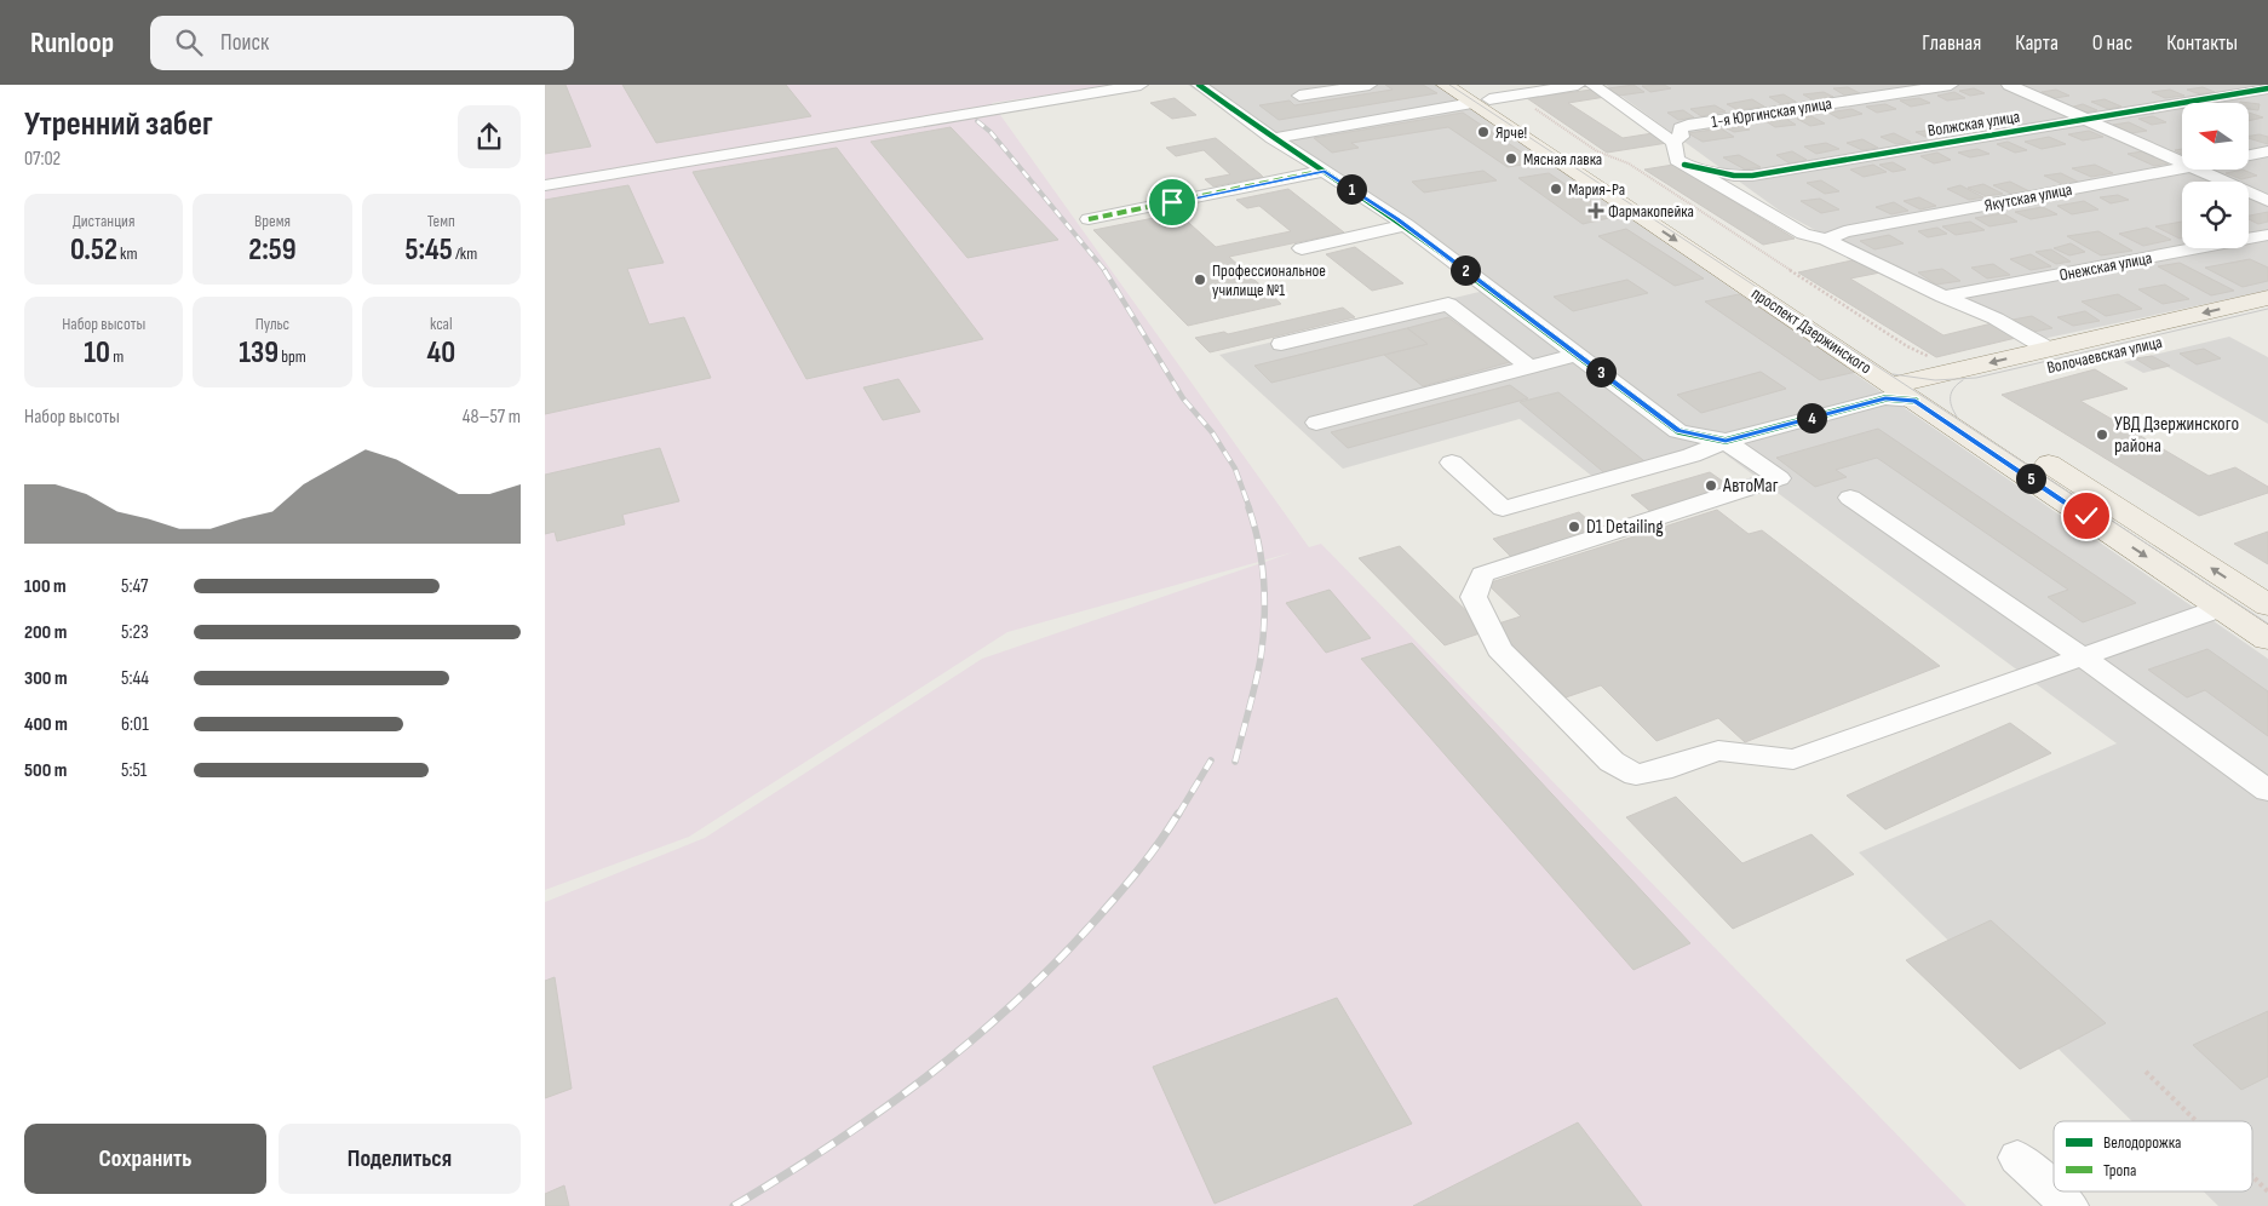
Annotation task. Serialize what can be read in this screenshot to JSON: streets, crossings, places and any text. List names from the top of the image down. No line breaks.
{"streets":{"main road":["проспект Дзержинского","Волочаевская улица"],"street":["1-я Юргинская улица","Волжская улица","Якутская улица","Онежская улица"]},"crossings":[["проспект Дзержинского","Волочаевская улица"]],"places":{"other":["Ярче!","Мясная лавка","Мария-Ра","Профессиональное училище №1","УВД Дзержинского района","АвтоМаг","D1 Detailing"],"health":["Фармакопейка"]},"legend":["Велодорожка","Тропа"],"north":"left","page":{"header":"Runloop","search":"Поиск","nav":["Главная","Карта","О нас","Контакты"],"heading":["Утренний забег","07:02"],"pins":["1","2","3","4","5"],"stats":[["Дистанция","0.52 km"],["Время","2:59"],["Темп","5:45 /km"],["Набор высоты","10 m"],["Пульс","139 bpm"],["kcal","40"]],"chart":["Набор высоты","48–57 m"],"list":[{"name":"100 m","note":"5:47"},{"name":"200 m","note":"5:23"},{"name":"300 m","note":"5:44"},{"name":"400 m","note":"6:01"},{"name":"500 m","note":"5:51"}],"buttons":["Сохранить","Поделиться"]}}
